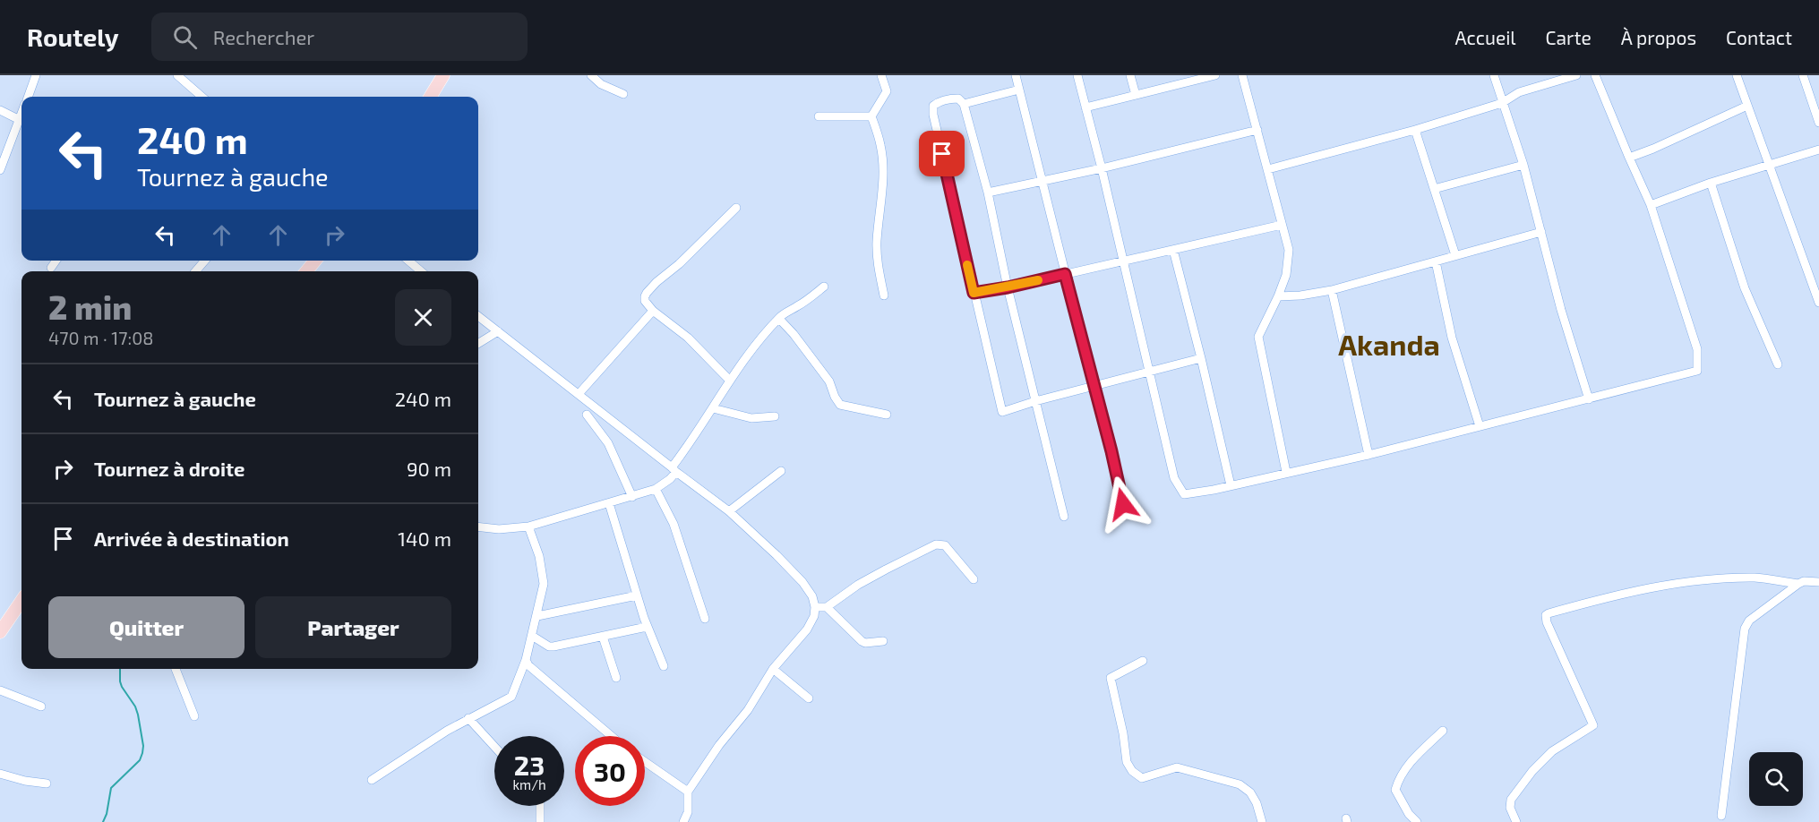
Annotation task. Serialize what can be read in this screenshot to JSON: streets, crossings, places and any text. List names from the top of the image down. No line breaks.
{"districts":["Akanda"],"page":{"header":"Routely","search":"Rechercher","nav":["Accueil","Carte","À propos","Contact"],"turn":["240 m","Tournez à gauche"],"heading":["2 min","470 m · 17:08"],"list":[{"name":"Tournez à gauche","value":"240 m"},{"name":"Tournez à droite","value":"90 m"},{"name":"Arrivée à destination","value":"140 m"}],"buttons":["Quitter","Partager"],"speed":"23 km/h","limit":"30"}}
